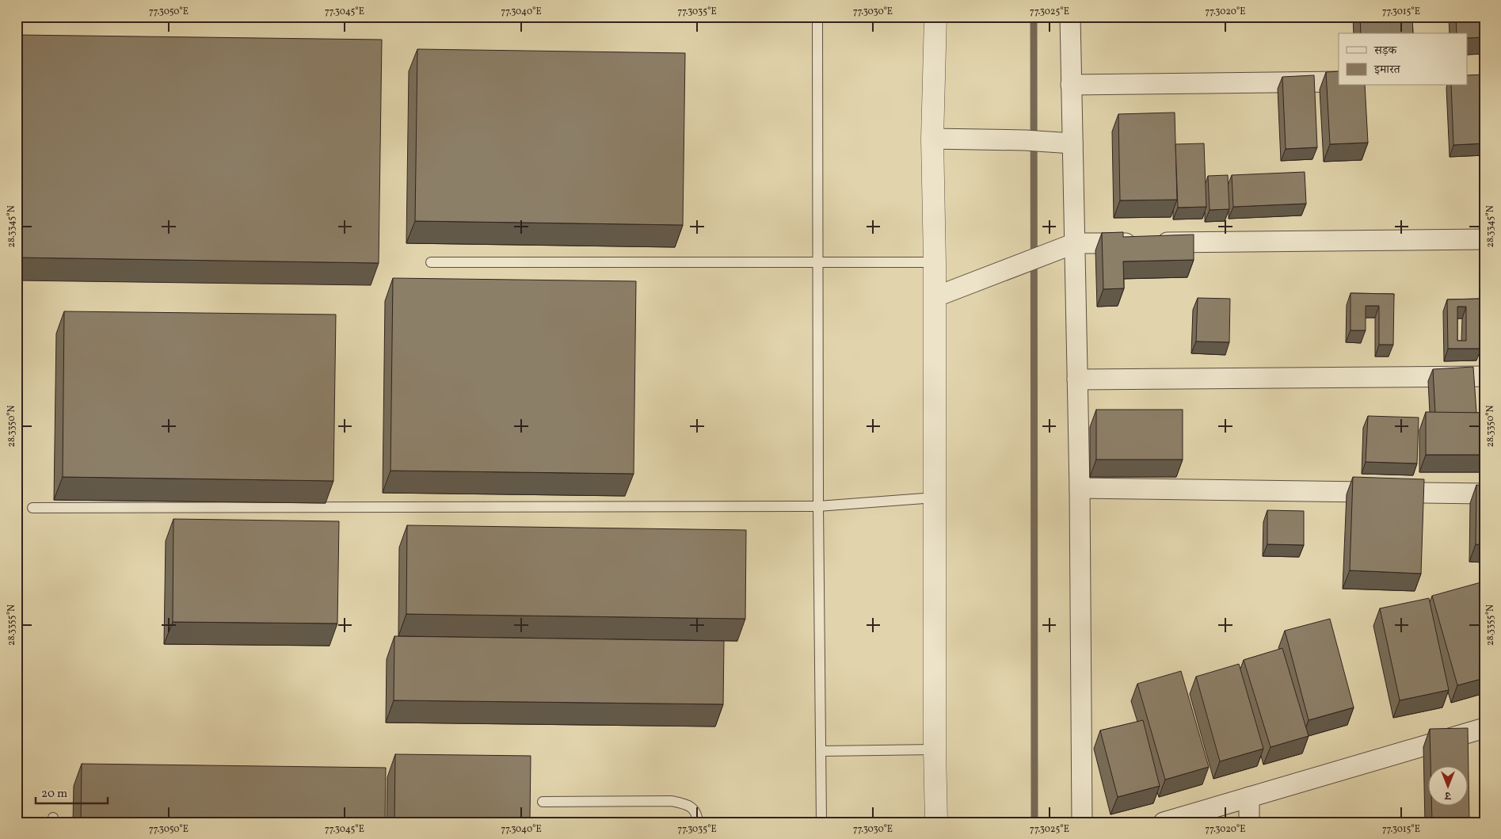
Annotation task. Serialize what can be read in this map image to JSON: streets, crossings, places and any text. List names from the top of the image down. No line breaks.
{"legend":["सड़क","इमारत"],"scale_bar":"20 m","north":"bottom","coordinates":["77.3050°E","77.3045°E","77.3040°E","77.3035°E","77.3030°E","77.3025°E","77.3020°E","77.3015°E","28.3345°N","28.3350°N","28.3355°N"]}
